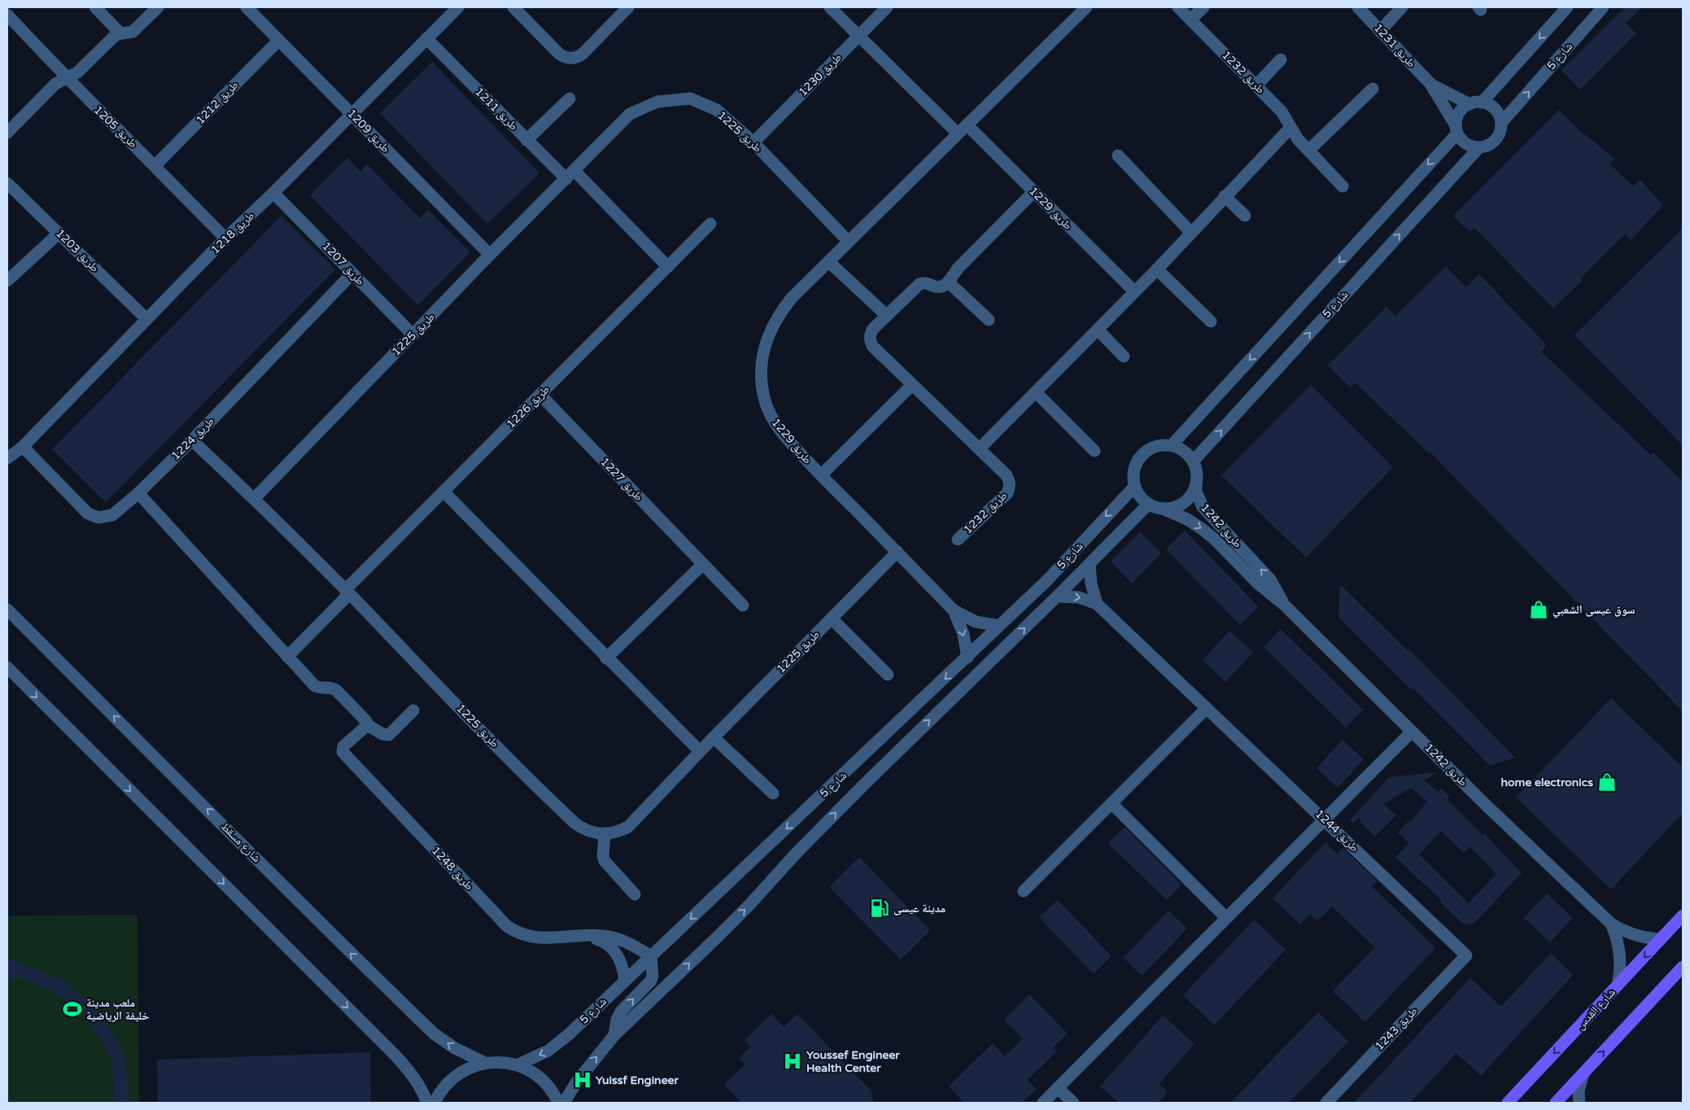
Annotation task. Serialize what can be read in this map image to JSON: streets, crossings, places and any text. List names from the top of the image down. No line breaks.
{"streets":{"main road":["شارع القدس"],"street":["طريق 1231","شارع 5","طريق 1232","طريق 1230","طريق 1212","طريق 1211","طريق 1205","طريق 1209","طريق 1225","طريق 1229","طريق 1218","طريق 1203","طريق 1207","طريق 1226","طريق 1224","طريق 1227","طريق 1242","طريق 1244","شارع مسقط","طريق 1248","طريق 1243"]},"crossings":[["طريق 1231","شارع 5"],["شارع 5","طريق 1229"],["شارع 5","طريق 1242"],["شارع 5","طريق 1244"],["شارع 5","طريق 1248"],["طريق 1230","طريق 1225"],["طريق 1212","طريق 1205"],["طريق 1212","طريق 1209"],["طريق 1211","طريق 1225"],["طريق 1211","طريق 1218"],["طريق 1205","طريق 1218"],["طريق 1209","طريق 1225"],["طريق 1209","طريق 1218"],["طريق 1225","طريق 1229"],["طريق 1225","طريق 1207"],["طريق 1225","طريق 1226"],["طريق 1225","طريق 1224"],["طريق 1218","طريق 1203"],["طريق 1218","طريق 1207"],["طريق 1218","طريق 1224"],["طريق 1207","طريق 1224"],["طريق 1226","طريق 1227"],["طريق 1242","شارع القدس"],["طريق 1244","طريق 1243"]],"places":{"shop":["سوق عيسى الشعبي","home electronics"],"fuel station":["مدينة عيسى"],"sports":["ملعب مدينة خليفة الرياضية"],"hospital":["Youssef Engineer Health Center","Yuissf Engineer"]}}
